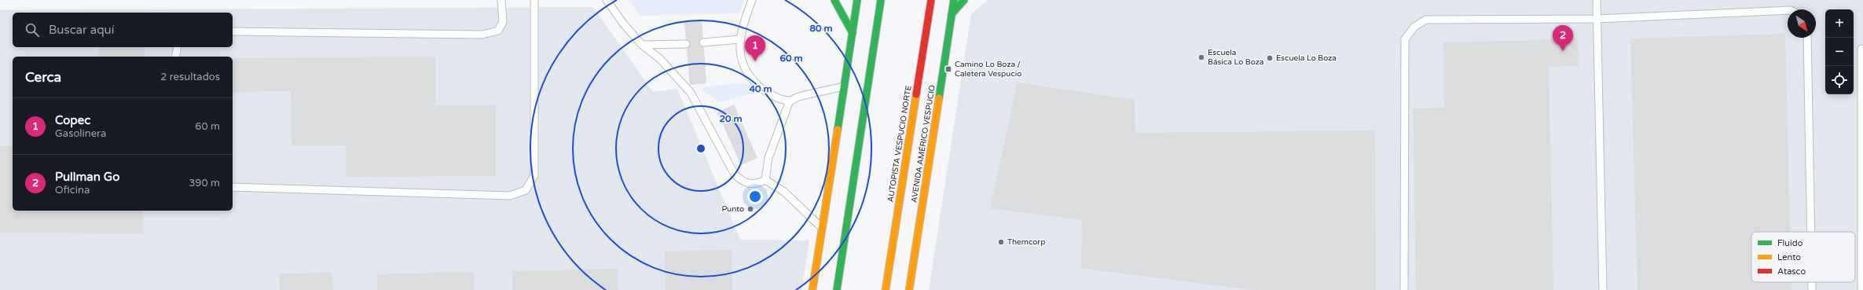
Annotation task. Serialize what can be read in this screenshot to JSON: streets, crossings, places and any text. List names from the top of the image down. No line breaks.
{"streets":{"main road":["AUTOPISTA VESPUCIO NORTE","AVENIDA AMÉRICO VESPUCIO"]},"places":{"other":["Escuela Básica Lo Boza","Escuela Lo Boza","Punto","Themcorp"],"transit":["Camino Lo Boza / Caletera Vespucio"]},"legend":["Fluido","Lento","Atasco"],"north":"bottom right","page":{"map_buttons":["+","−"],"search":"Buscar aquí","pins":["2","1"],"heading":["Cerca","2 resultados"],"list":[{"mark":"1","name":"Copec","note":"Gasolinera","value":"60 m"},{"mark":"2","name":"Pullman Go","note":"Oficina","value":"390 m"}]},"rings":["80 m","60 m","40 m","20 m"]}
